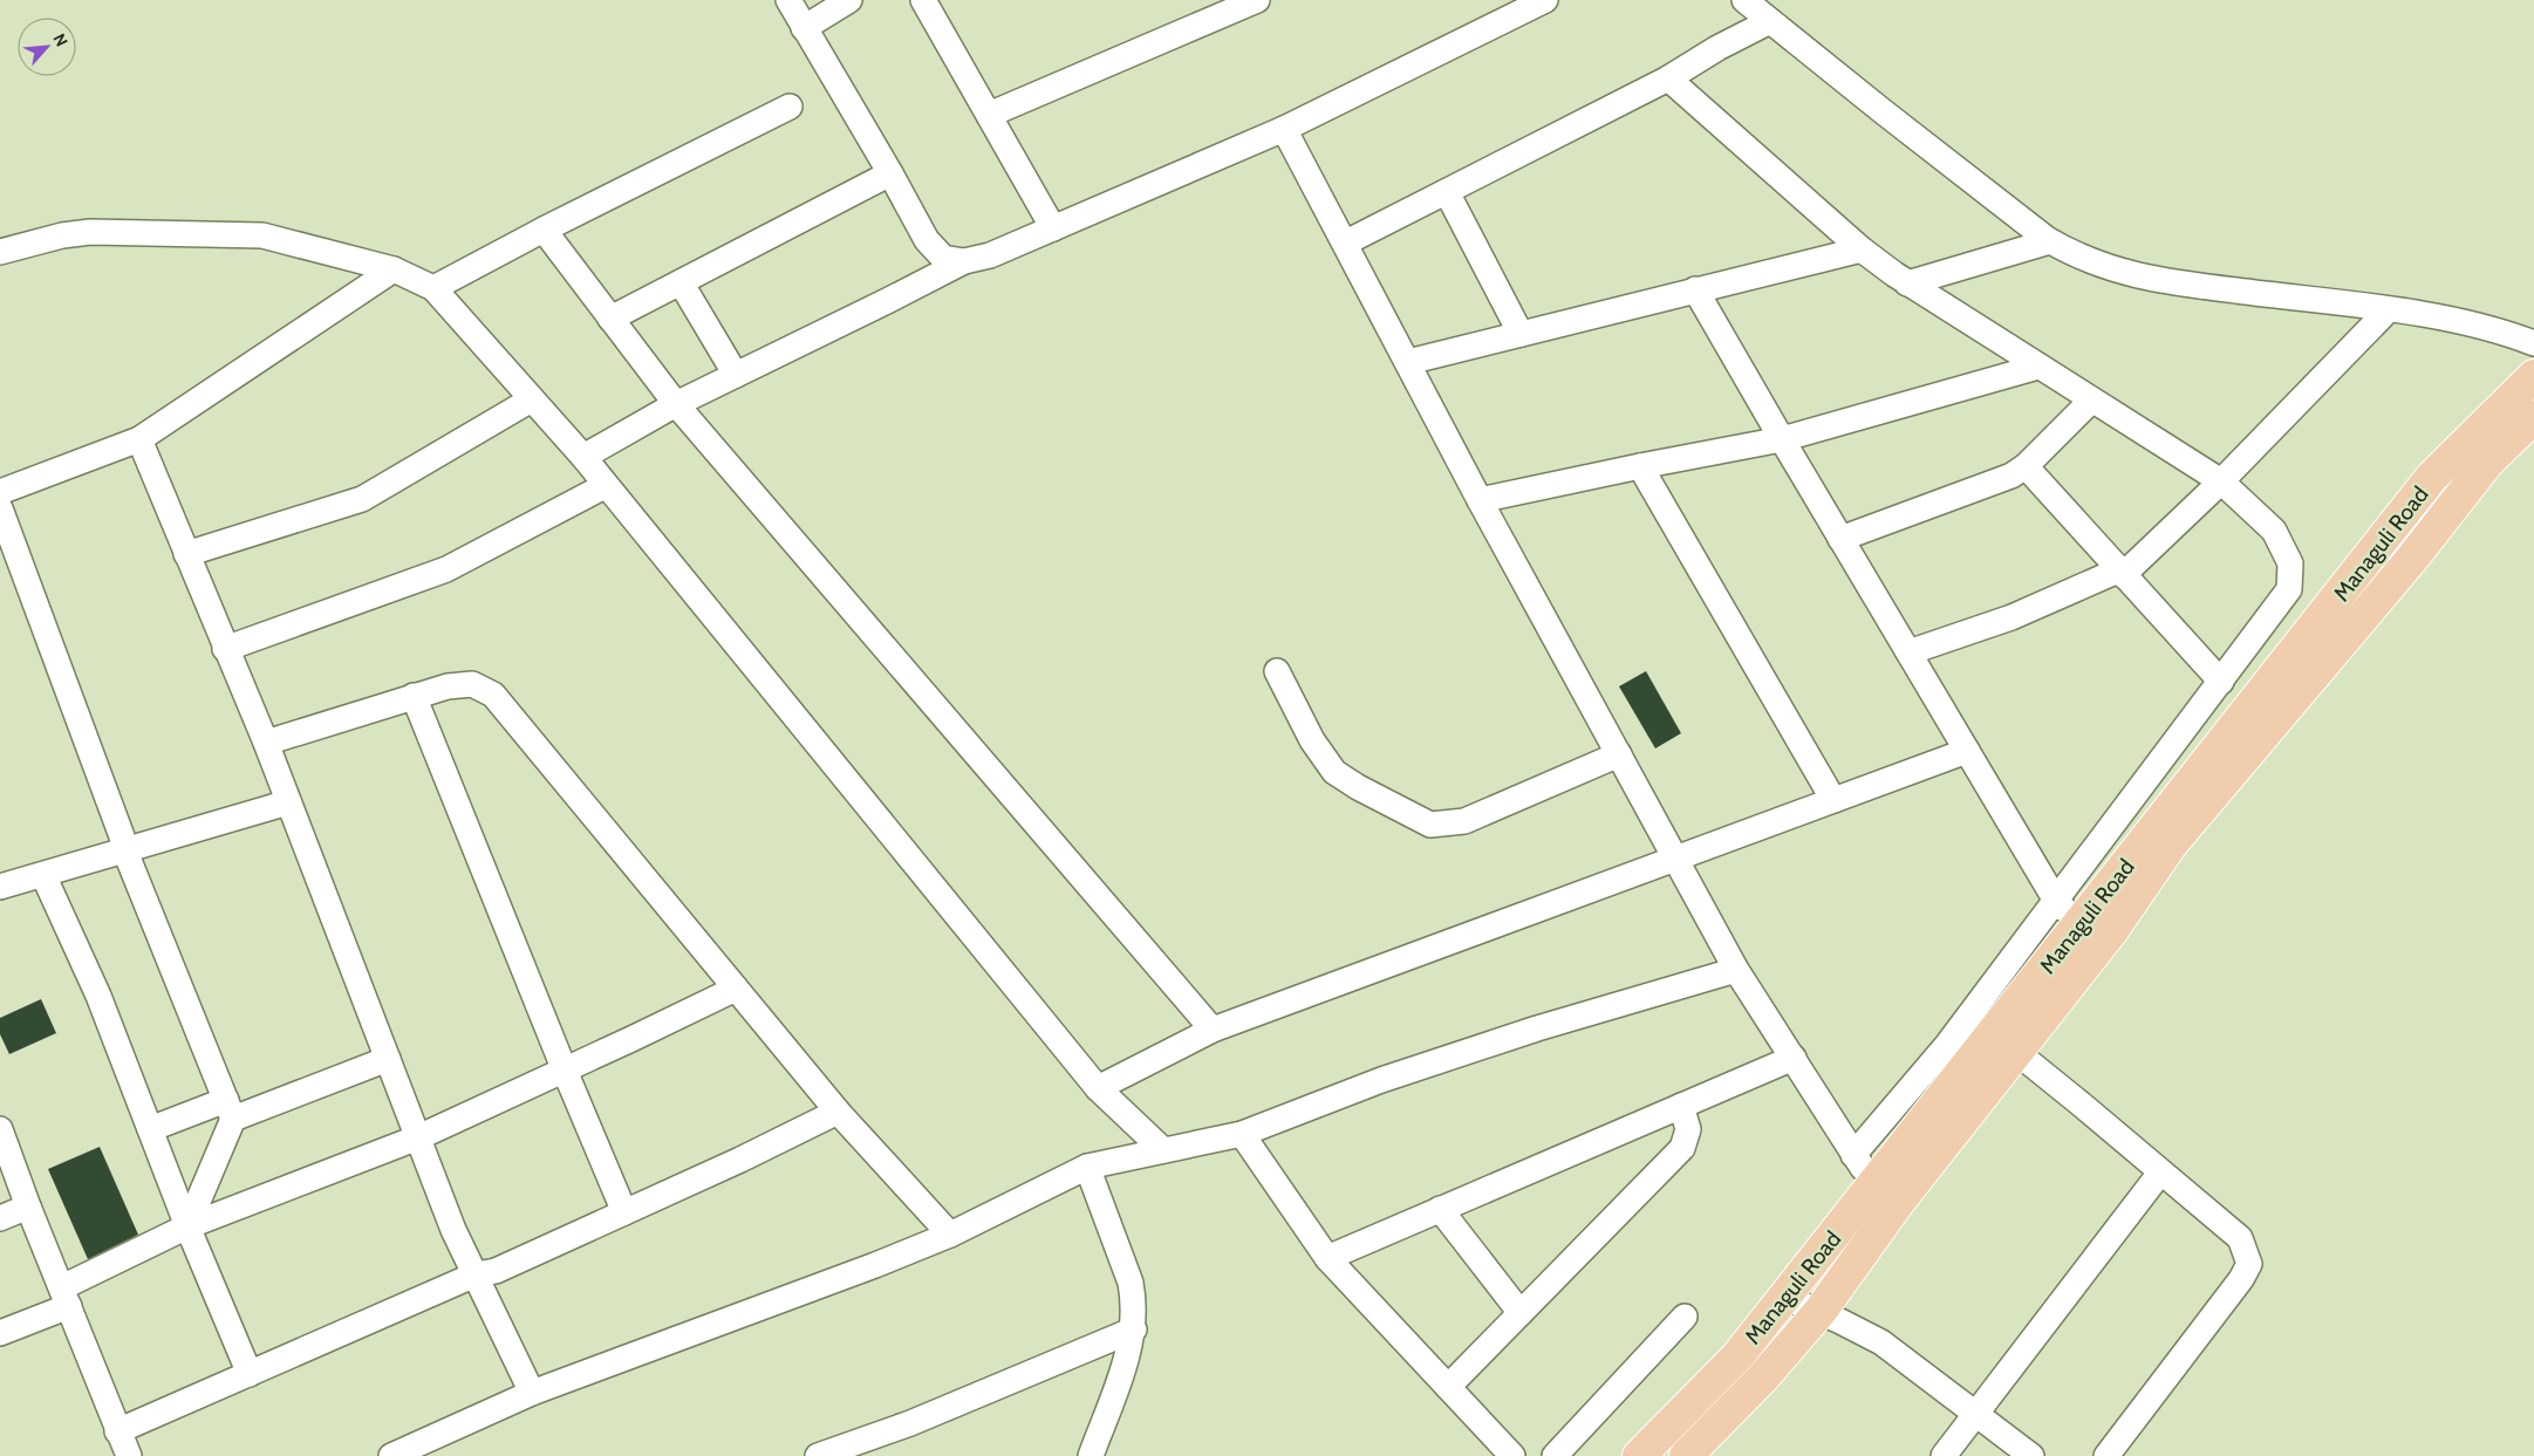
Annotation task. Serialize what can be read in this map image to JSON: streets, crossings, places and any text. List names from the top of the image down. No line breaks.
{"streets":{"main road":["Managuli Road"]},"north":"top right"}
